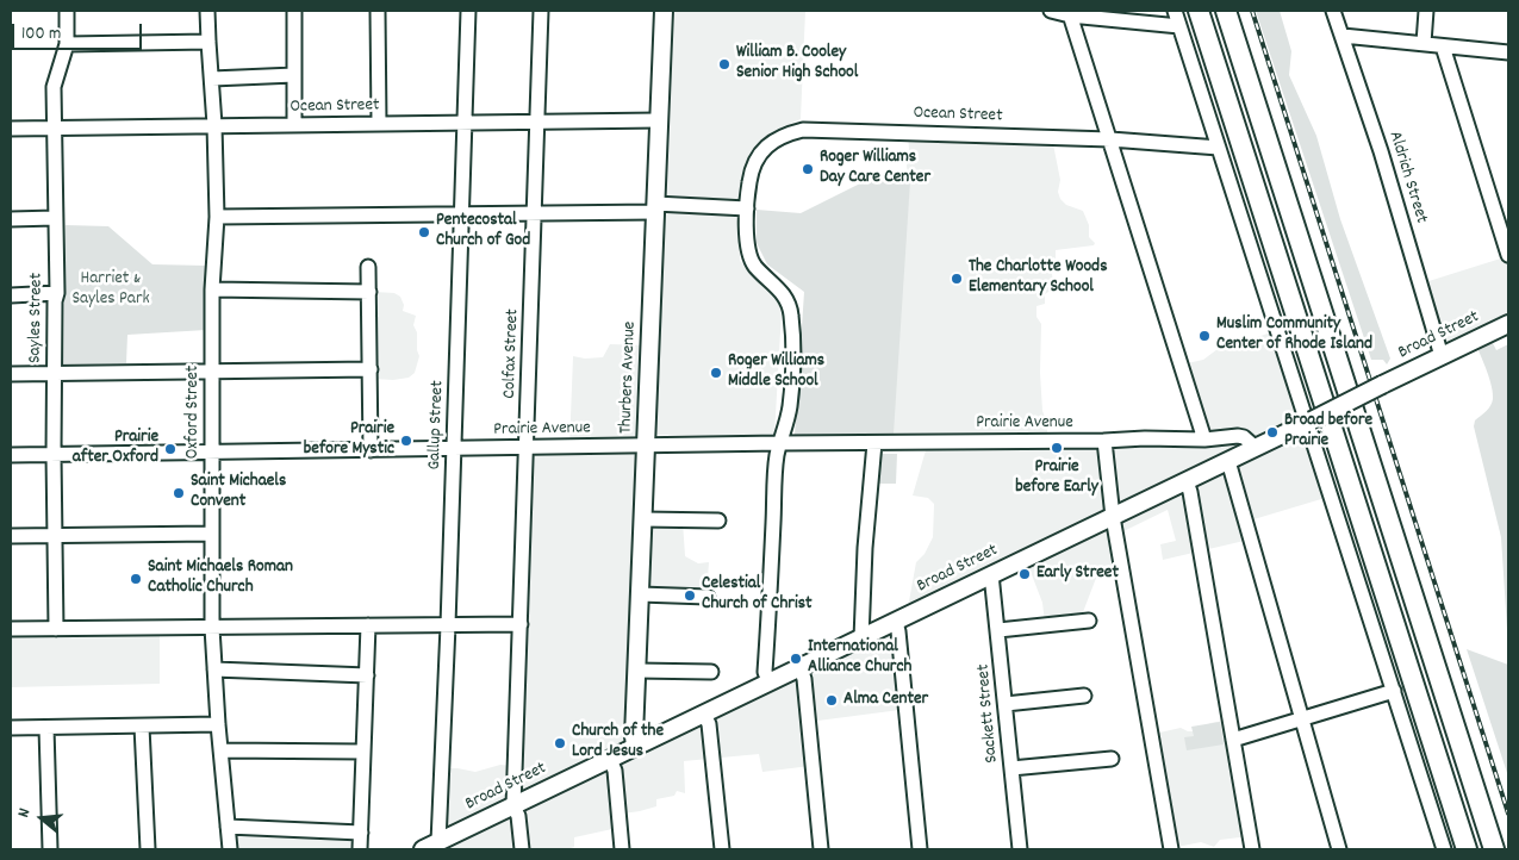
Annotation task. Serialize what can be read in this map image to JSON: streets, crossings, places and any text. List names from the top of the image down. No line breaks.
{"streets":{"main road":["Broad Street","Thurbers Avenue"],"street":["Ocean Street","Aldrich Street","Sayles Street","Colfax Street","Oxford Street","Prairie Avenue","Gallup Street","Sackett Street"]},"crossings":[["Ocean Street","Sayles Street"],["Ocean Street","Broad Street"],["Ocean Street","Colfax Street"],["Ocean Street","Thurbers Avenue"],["Ocean Street","Oxford Street"],["Ocean Street","Prairie Avenue"],["Ocean Street","Gallup Street"],["Aldrich Street","Broad Street"],["Sayles Street","Prairie Avenue"],["Broad Street","Colfax Street"],["Broad Street","Thurbers Avenue"],["Broad Street","Prairie Avenue"],["Broad Street","Gallup Street"],["Broad Street","Sackett Street"],["Colfax Street","Prairie Avenue"],["Thurbers Avenue","Prairie Avenue"],["Oxford Street","Prairie Avenue"],["Prairie Avenue","Gallup Street"]],"parks":["Harriet & Sayles Park"],"places":["William B. Cooley Senior High School","Roger Williams Day Care Center","Pentecostal Church of God","The Charlotte Woods Elementary School","Muslim Community Center of Rhode Island","Roger Williams Middle School","Broad before Prairie","Prairie before Mystic","Prairie before Early","Prairie after Oxford","Saint Michaels Convent","Early Street","Saint Michaels Roman Catholic Church","Celestial Church of Christ","International Alliance Church","Alma Center","Church of the Lord Jesus"],"scale_bar":"100 m","north":"left"}
